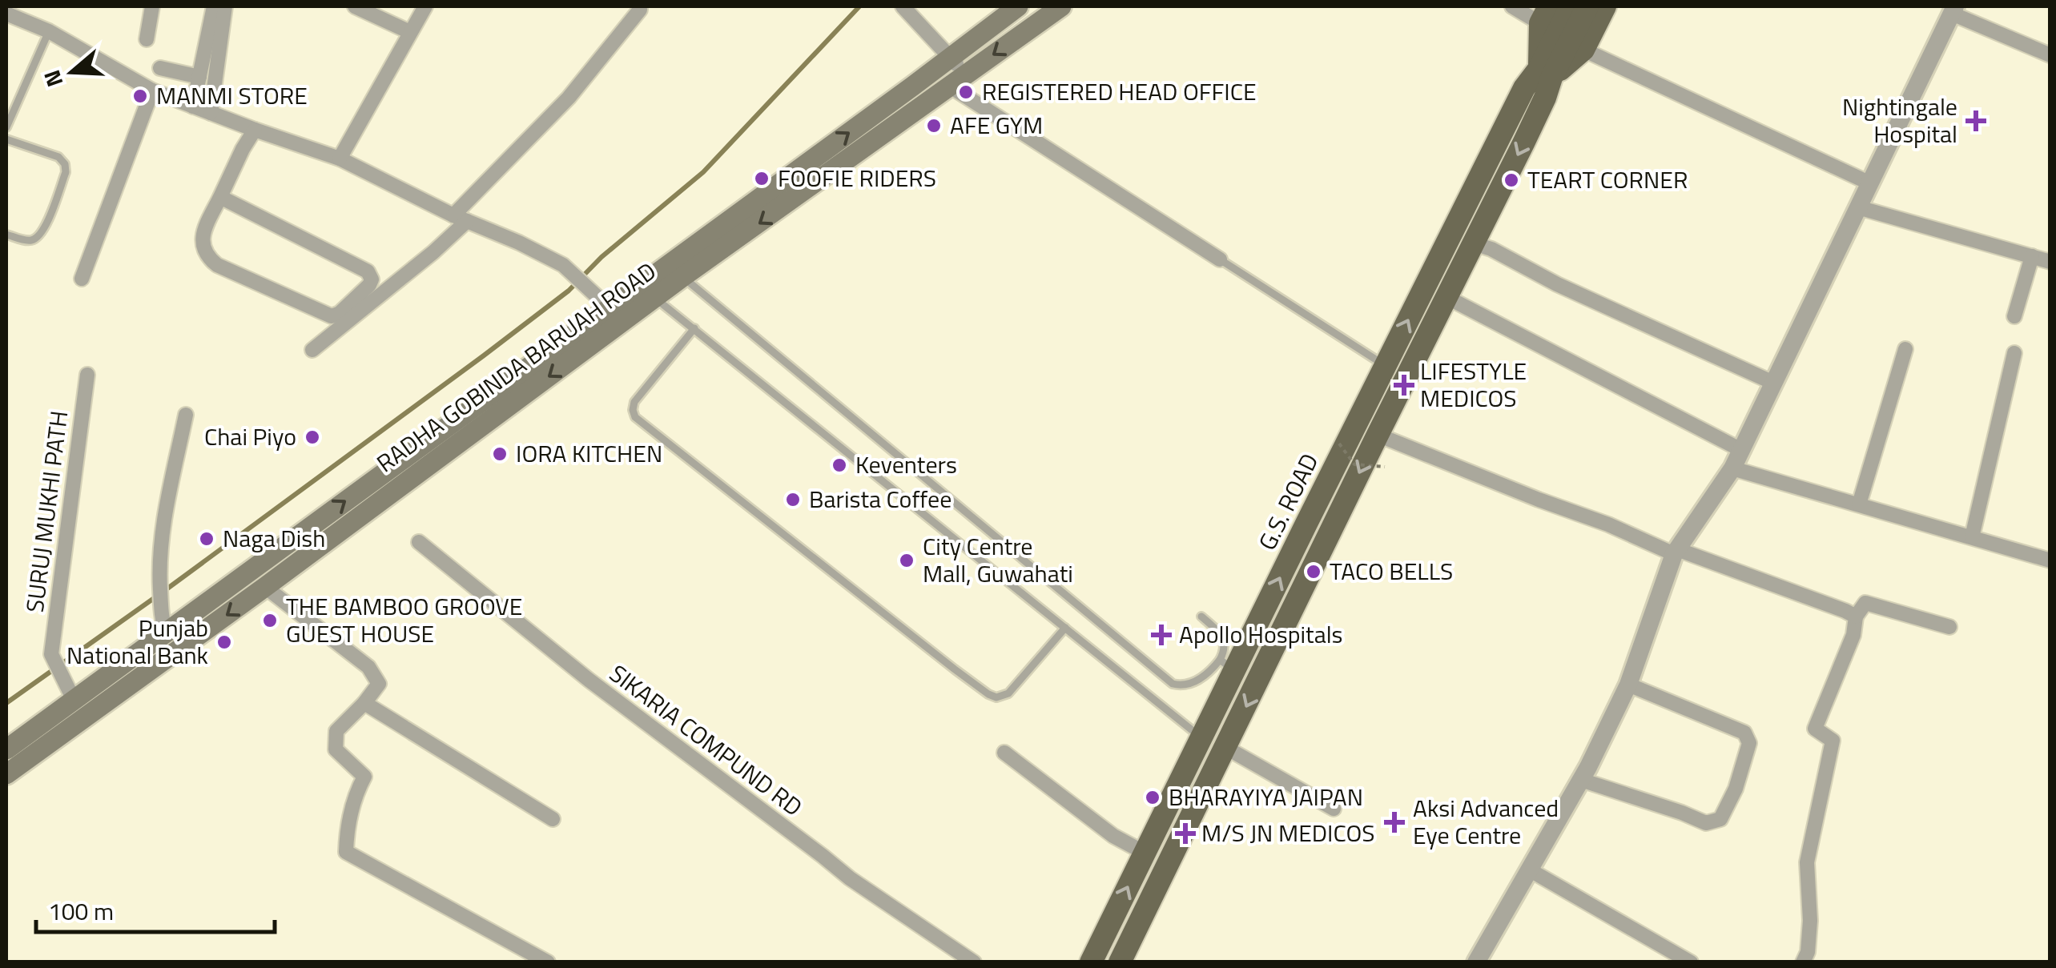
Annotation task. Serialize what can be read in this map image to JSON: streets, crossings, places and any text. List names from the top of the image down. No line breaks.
{"streets":{"main road":["RADHA GOBINDA BARUAH ROAD","G.S. ROAD"],"street":["SURUJ MUKHI PATH","SIKARIA COMPUND RD"]},"crossings":[["RADHA GOBINDA BARUAH ROAD","SURUJ MUKHI PATH"]],"places":{"other":["REGISTERED HEAD OFFICE","MANMI STORE","AFE GYM","FOOFIE RIDERS","TEART CORNER","Chai Piyo","IORA KITCHEN","Keventers","Barista Coffee","Naga Dish","City Centre Mall, Guwahati","TACO BELLS","THE BAMBOO GROOVE GUEST HOUSE","Punjab National Bank","BHARAYIYA JAIPAN"],"health":["Nightingale Hospital","LIFESTYLE MEDICOS","Apollo Hospitals","Aksi Advanced Eye Centre","M/S JN MEDICOS"]},"scale_bar":"100 m","north":"left"}
